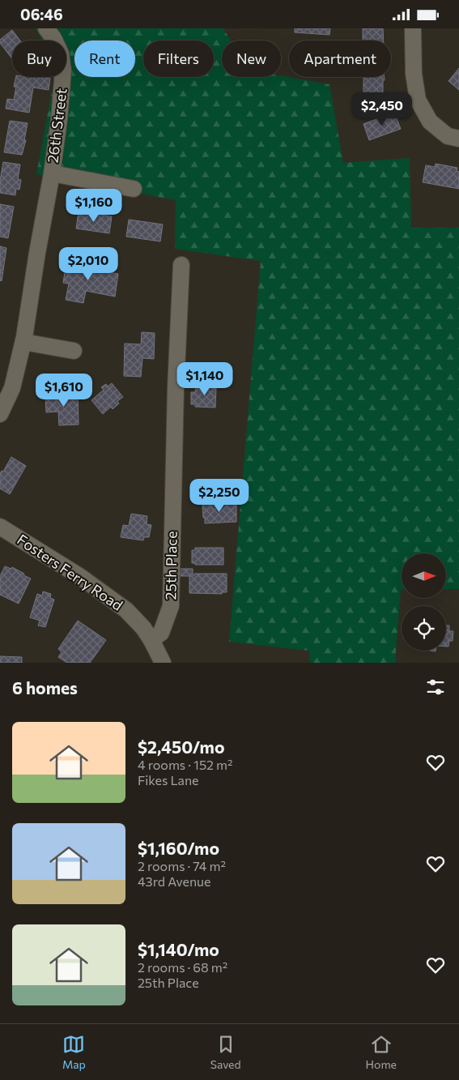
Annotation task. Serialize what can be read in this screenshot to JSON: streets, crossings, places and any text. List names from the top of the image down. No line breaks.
{"streets":{"street":["26th Street","25th Place","Fosters Ferry Road"]},"crossings":[["25th Place","Fosters Ferry Road"]],"north":"right","page":{"status":"06:46","chip":["Buy","Rent","Filters","New","Apartment"],"price":["$2,450","$1,160","$2,010","$1,140","$1,610","$2,250"],"heading":"6 homes","list":[{"name":"$2,450/mo","note":"4 rooms · 152 m² · Fikes Lane"},{"name":"$1,160/mo","note":"2 rooms · 74 m² · 43rd Avenue"},{"name":"$1,140/mo","note":"2 rooms · 68 m² · 25th Place"}],"tabs":["Map","Saved","Home"]}}
